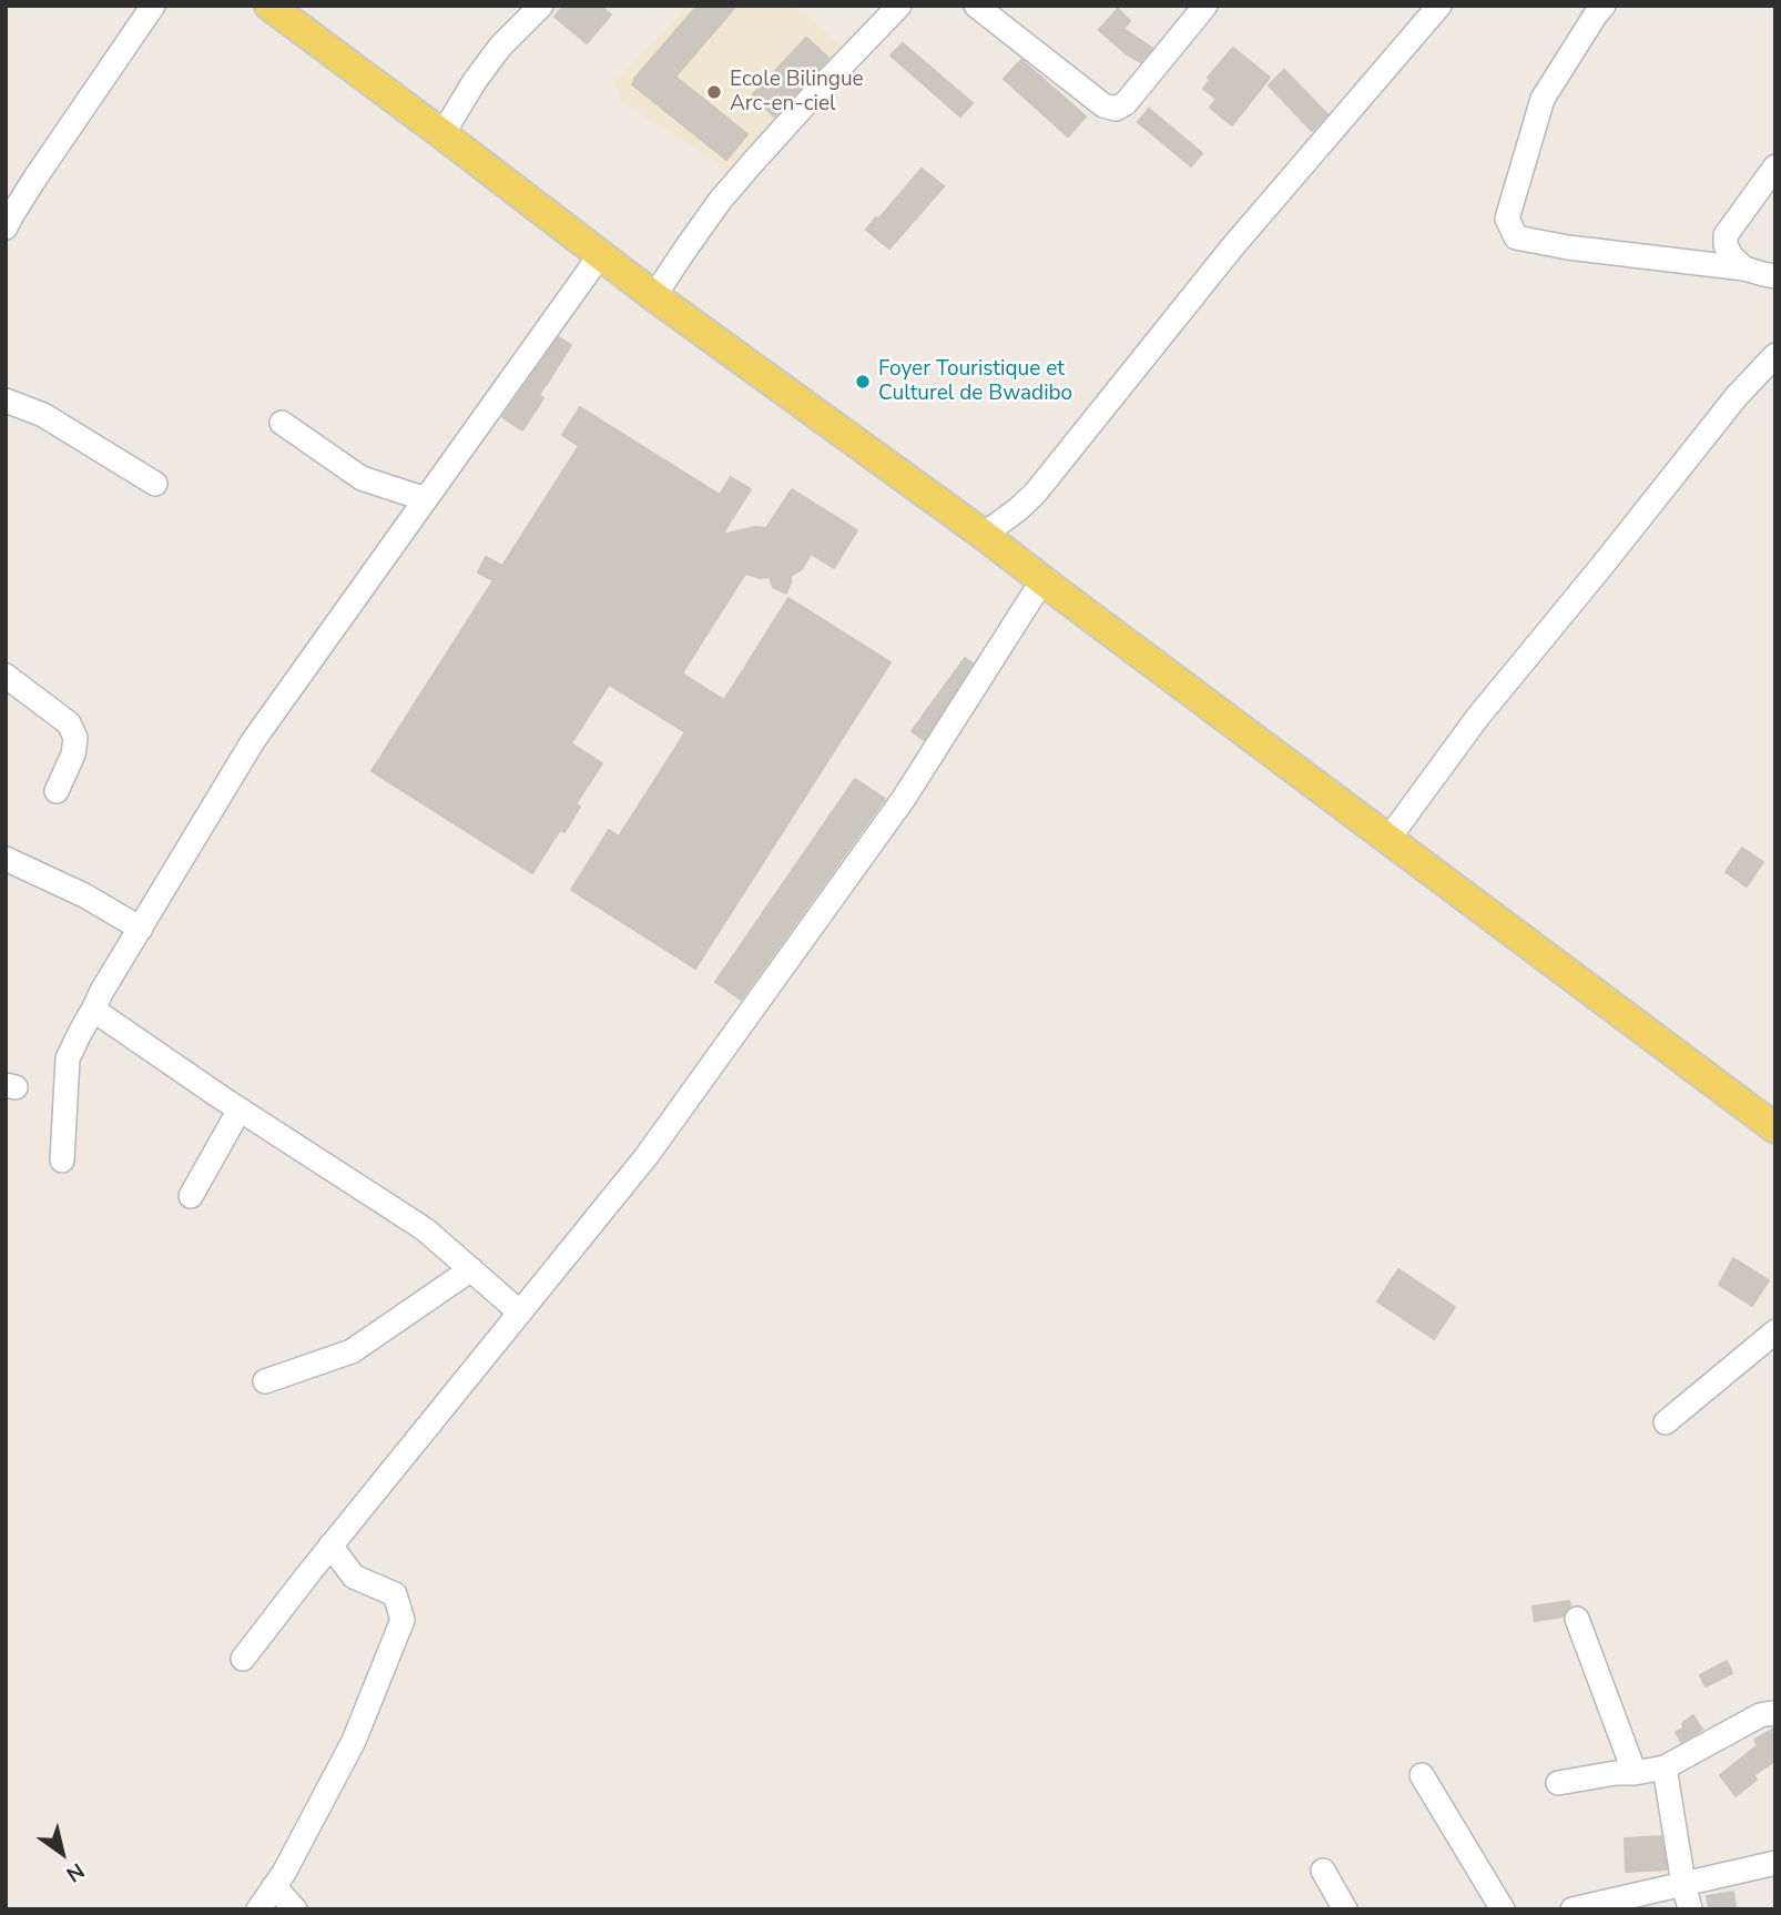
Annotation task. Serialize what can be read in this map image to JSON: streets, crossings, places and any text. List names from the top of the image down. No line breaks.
{"places":["Ecole Bilingue Arc-en-ciel","Foyer Touristique et Culturel de Bwadibo"],"north":"bottom right"}
